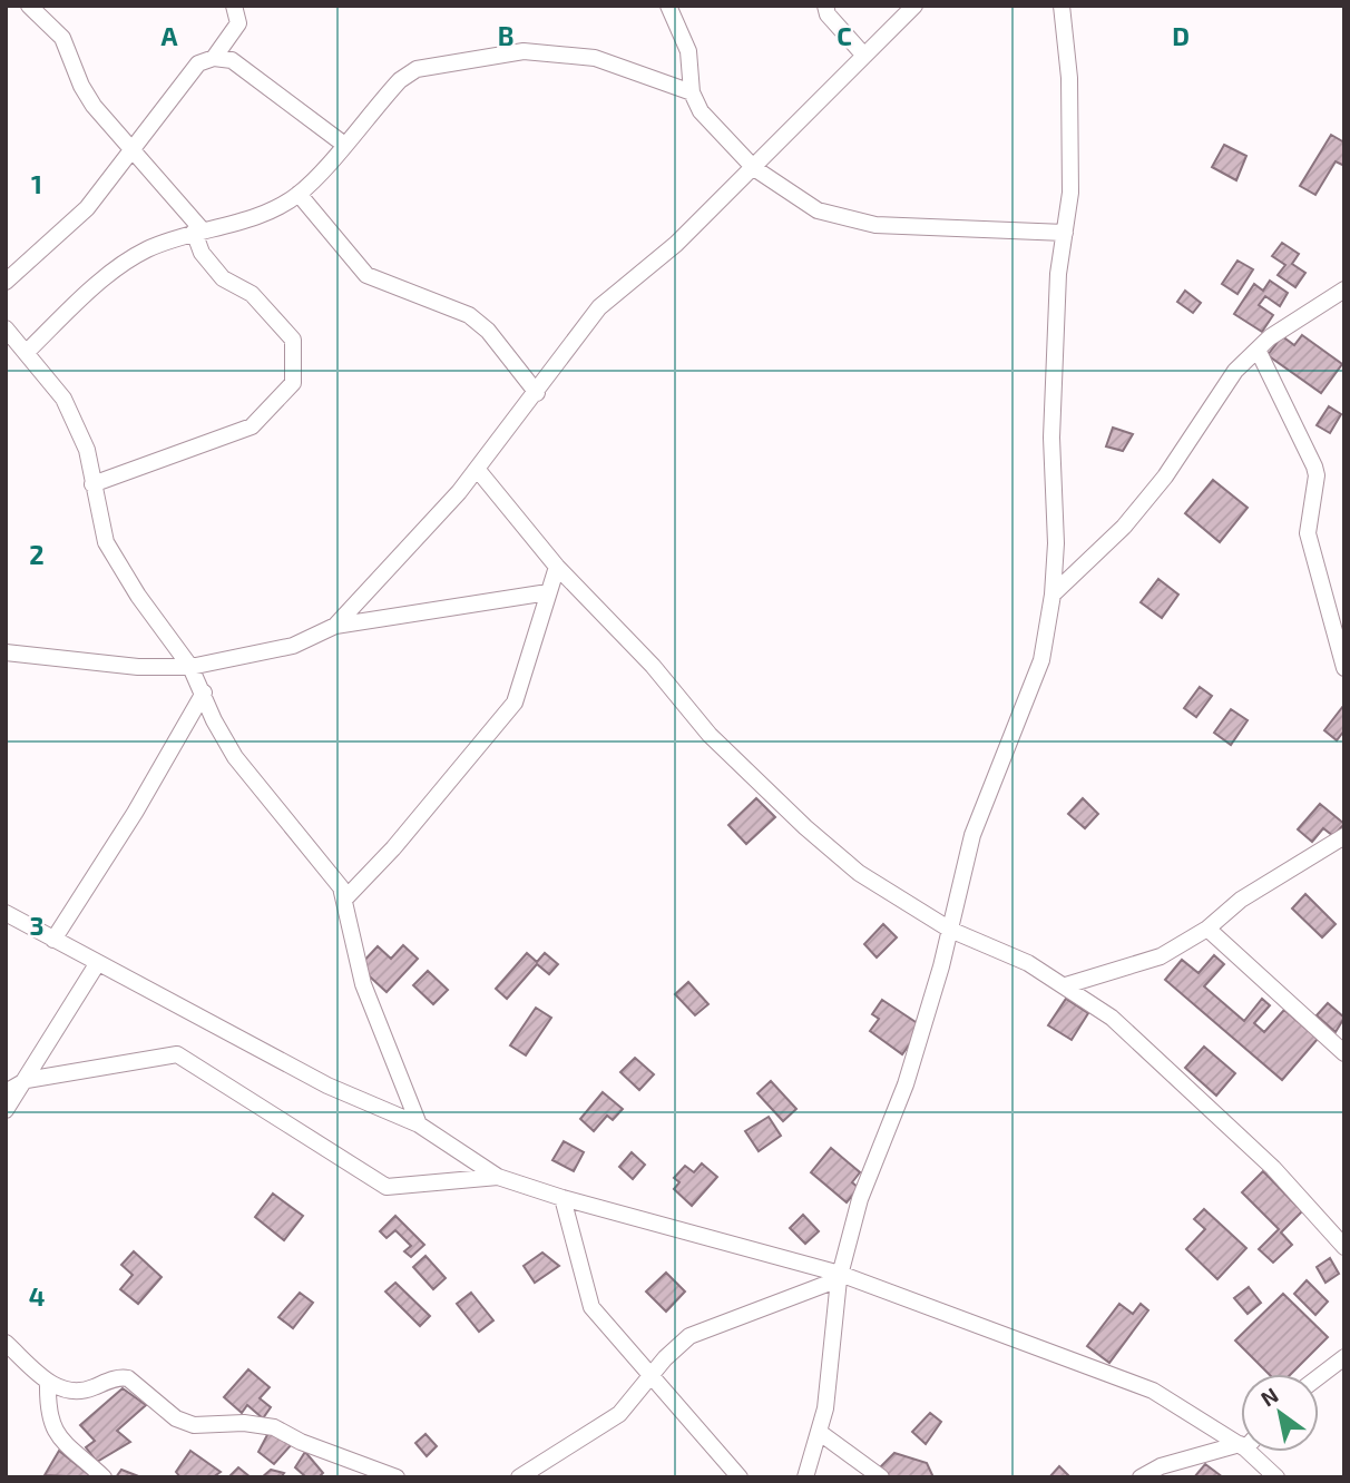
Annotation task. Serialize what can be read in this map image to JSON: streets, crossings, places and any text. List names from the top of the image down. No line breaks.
{"north":"top left","grid":{"columns":["A","B","C","D"],"rows":["1","2","3","4"]}}
